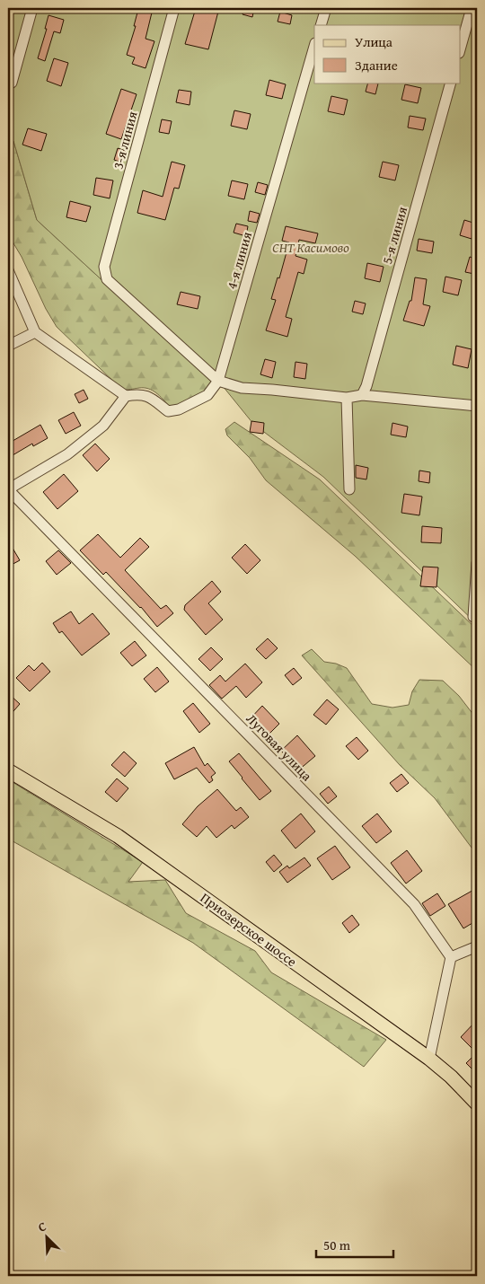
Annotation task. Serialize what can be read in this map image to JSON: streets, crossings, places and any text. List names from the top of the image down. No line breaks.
{"streets":{"main road":["Приозерское шоссе"],"street":["3-я линия","5-я линия","4-я линия","Луговая улица"]},"crossings":[["3-я линия","4-я линия"],["4-я линия","Луговая улица"]],"parks":["СНТ Касимово"],"legend":["Улица","Здание"],"scale_bar":"50 m","north":"top left"}
